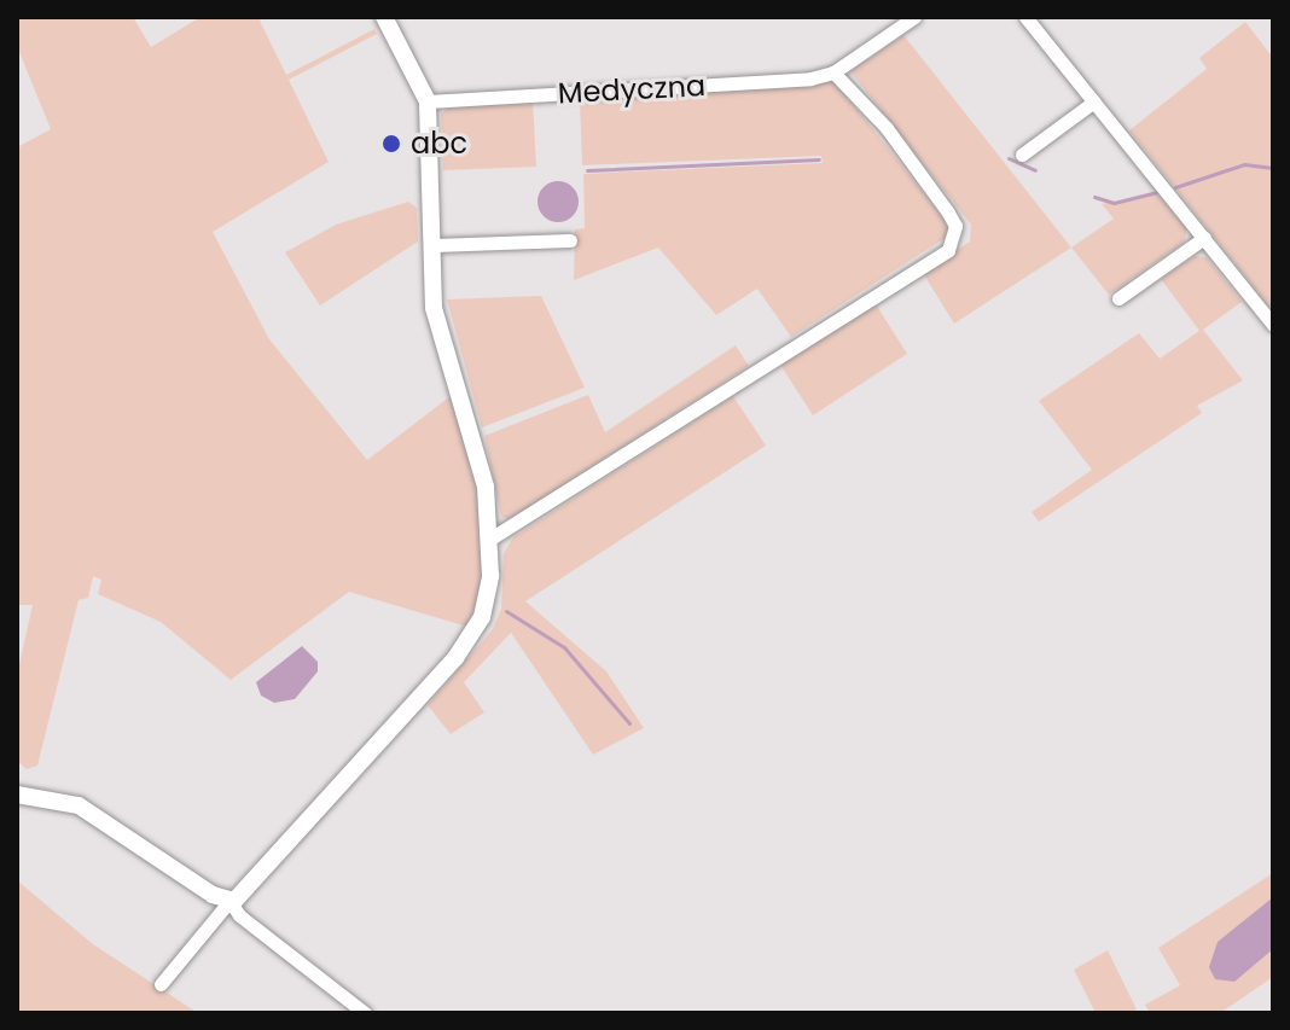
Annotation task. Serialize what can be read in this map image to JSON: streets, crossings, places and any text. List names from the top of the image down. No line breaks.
{"streets":{"street":["Medyczna"]},"places":["abc"]}
